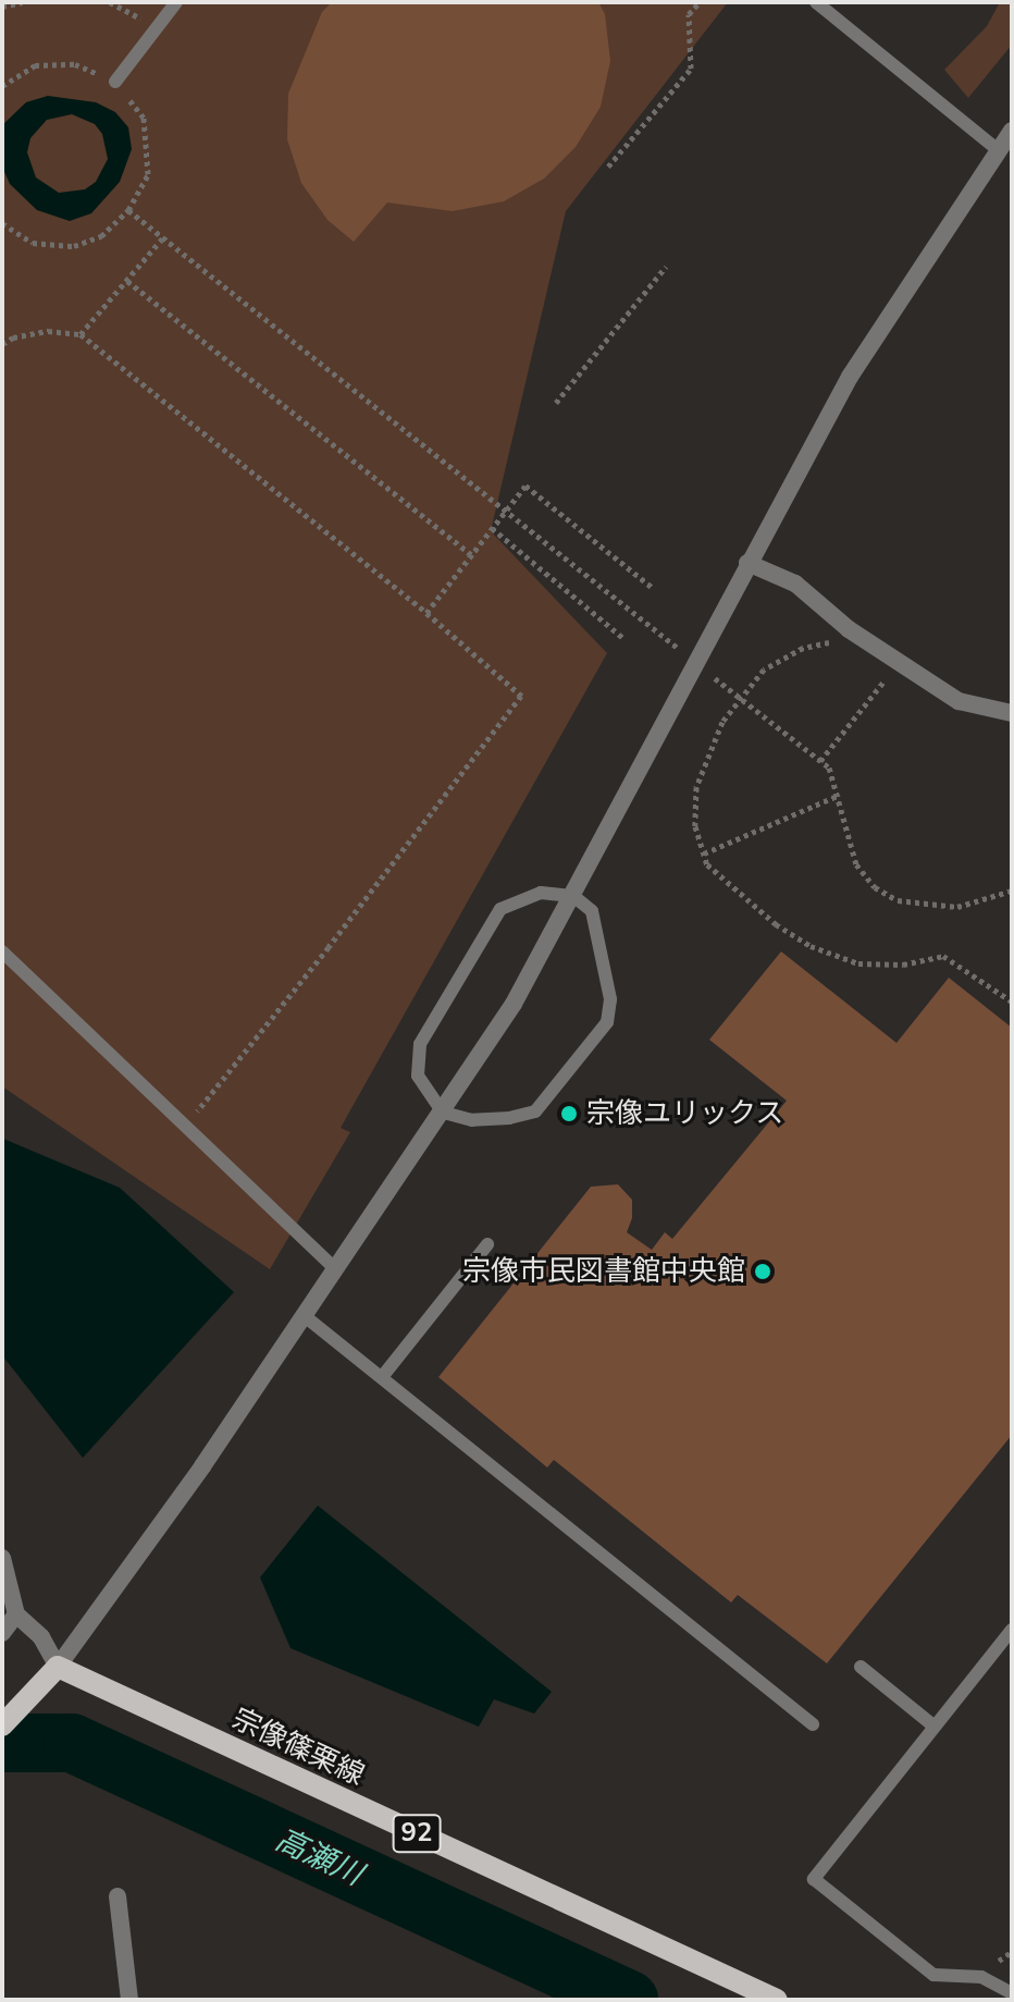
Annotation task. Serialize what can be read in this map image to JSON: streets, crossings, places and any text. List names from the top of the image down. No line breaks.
{"streets":{"main road":["宗像篠栗線","92"]},"water":["高瀬川"],"places":["宗像ユリックス","宗像市民図書館中央館"]}
